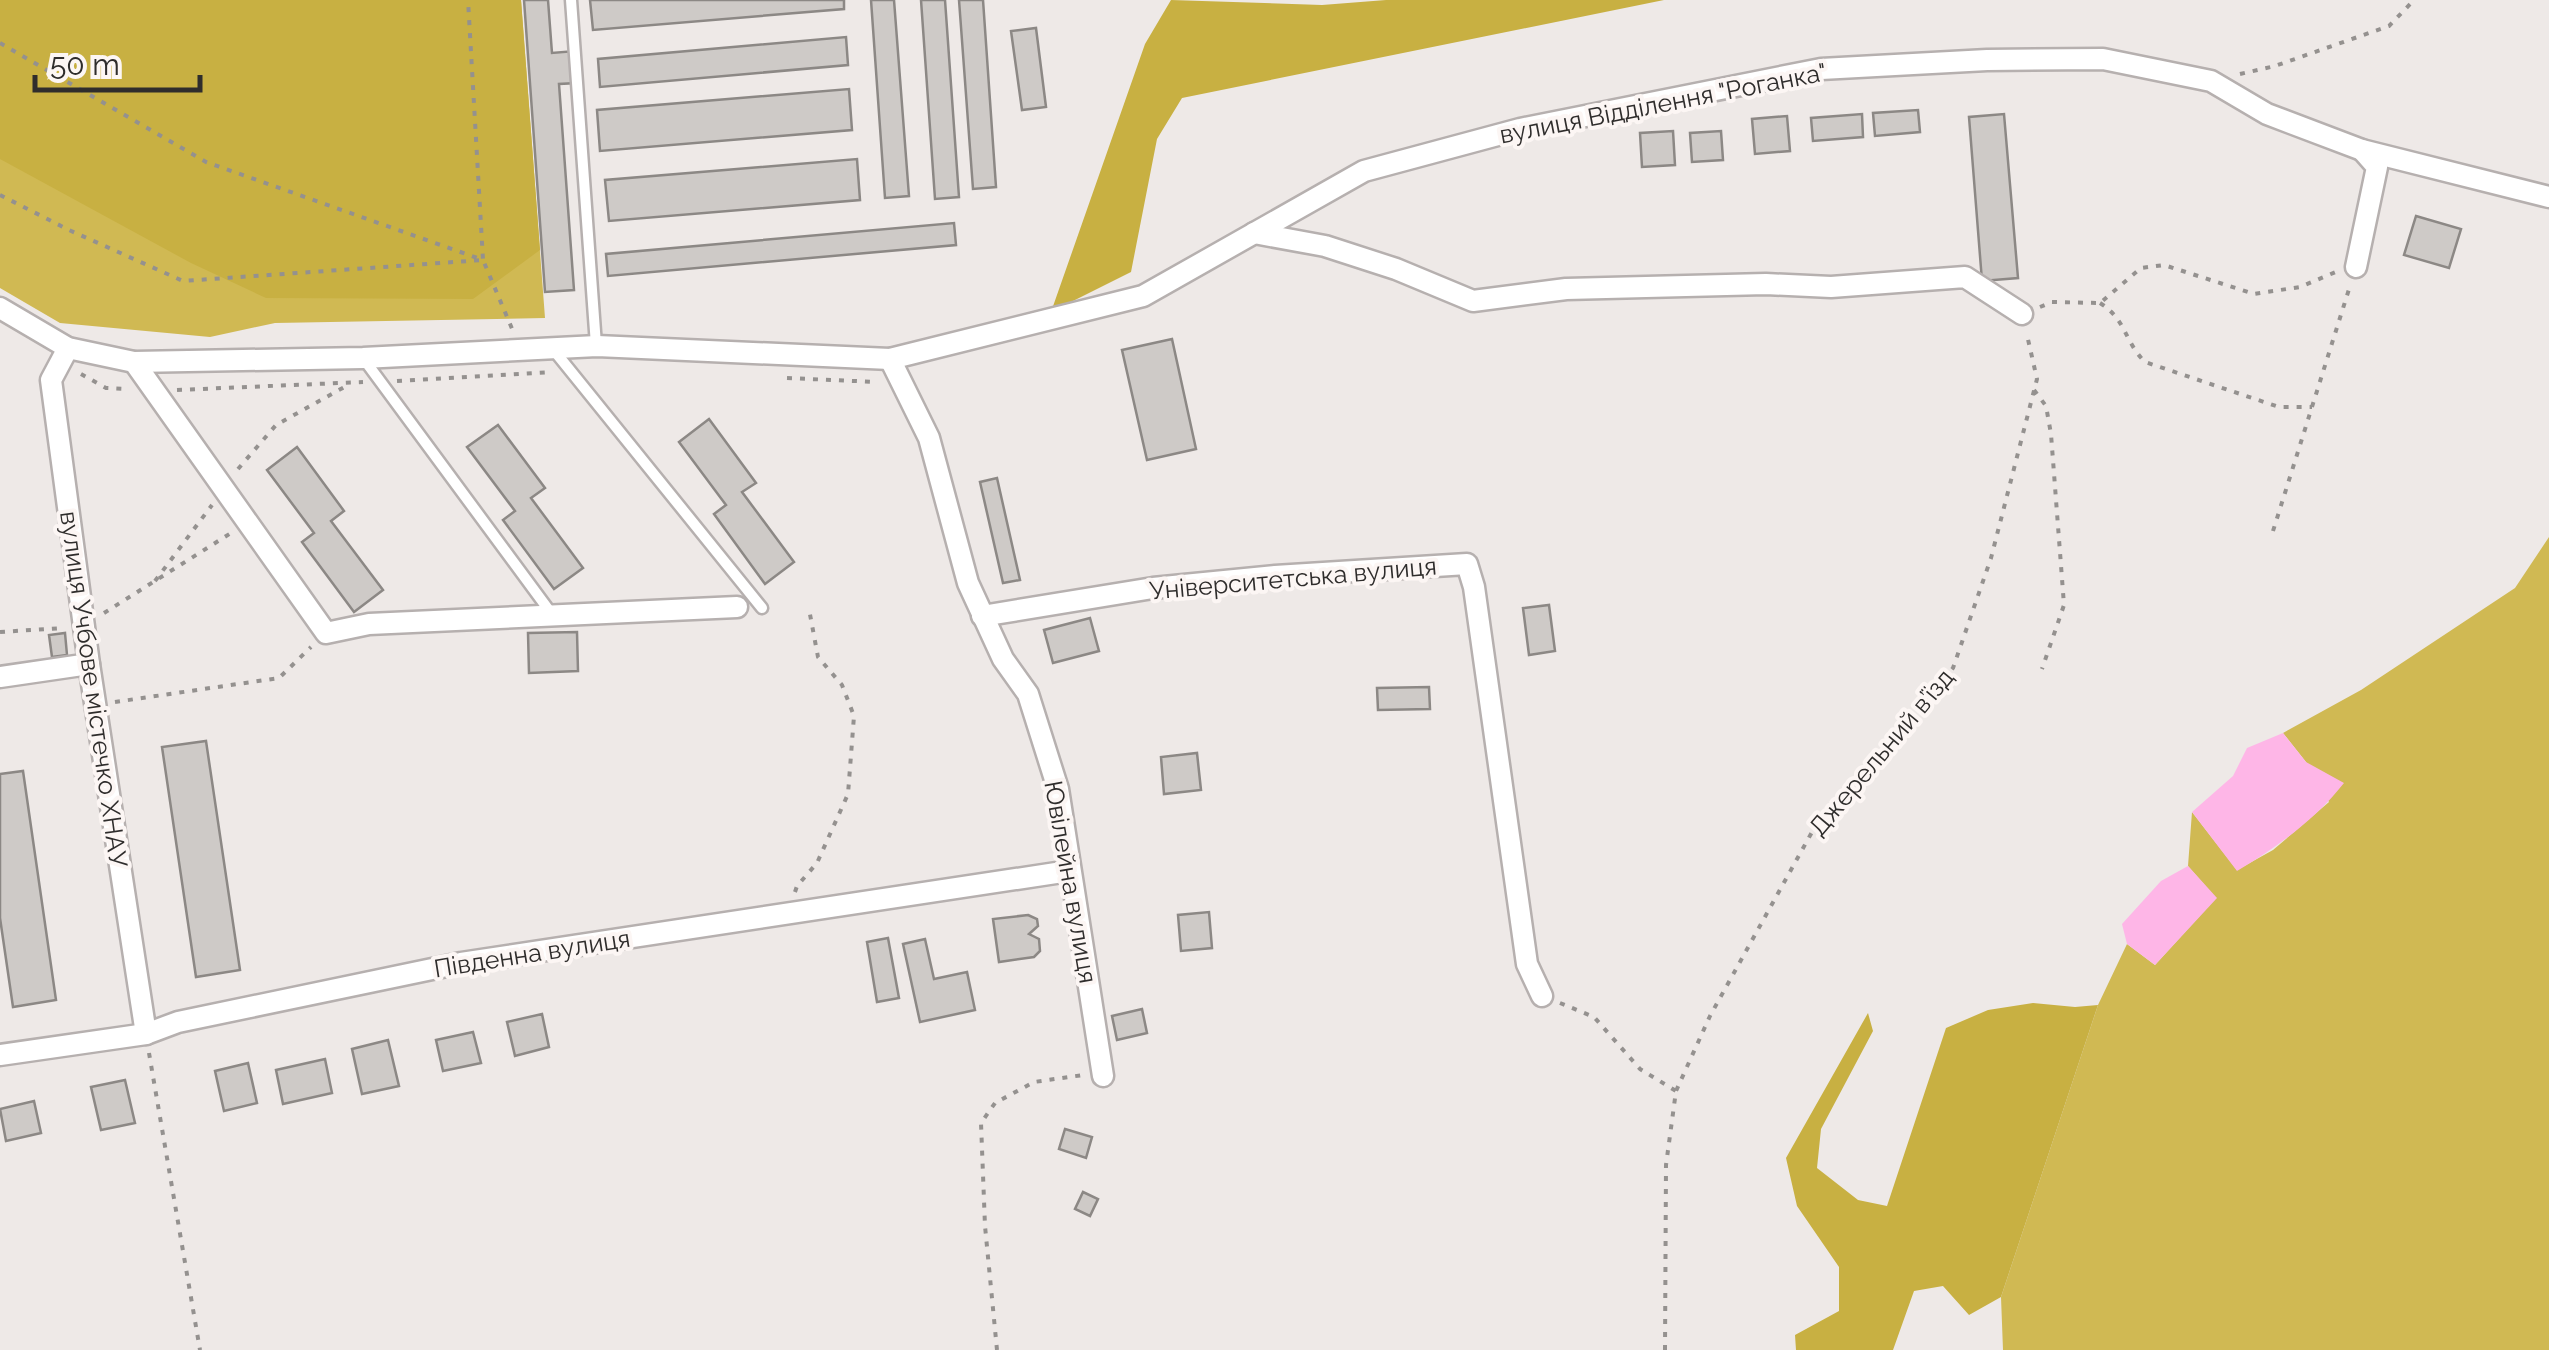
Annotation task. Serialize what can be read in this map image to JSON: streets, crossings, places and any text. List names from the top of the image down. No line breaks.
{"streets":{"street":["вулиця Відділення \"Роганка\"","Університетська вулиця","вулиця Учбове містечко ХНАУ","Ювілейна вулиця","Південна вулиця"],"path":["Джерельний в’їзд"]},"crossings":[["вулиця Відділення \"Роганка\"","вулиця Учбове містечко ХНАУ"],["вулиця Відділення \"Роганка\"","Ювілейна вулиця"],["Університетська вулиця","Ювілейна вулиця"],["вулиця Учбове містечко ХНАУ","Південна вулиця"],["Ювілейна вулиця","Південна вулиця"]],"scale_bar":"50 m"}
